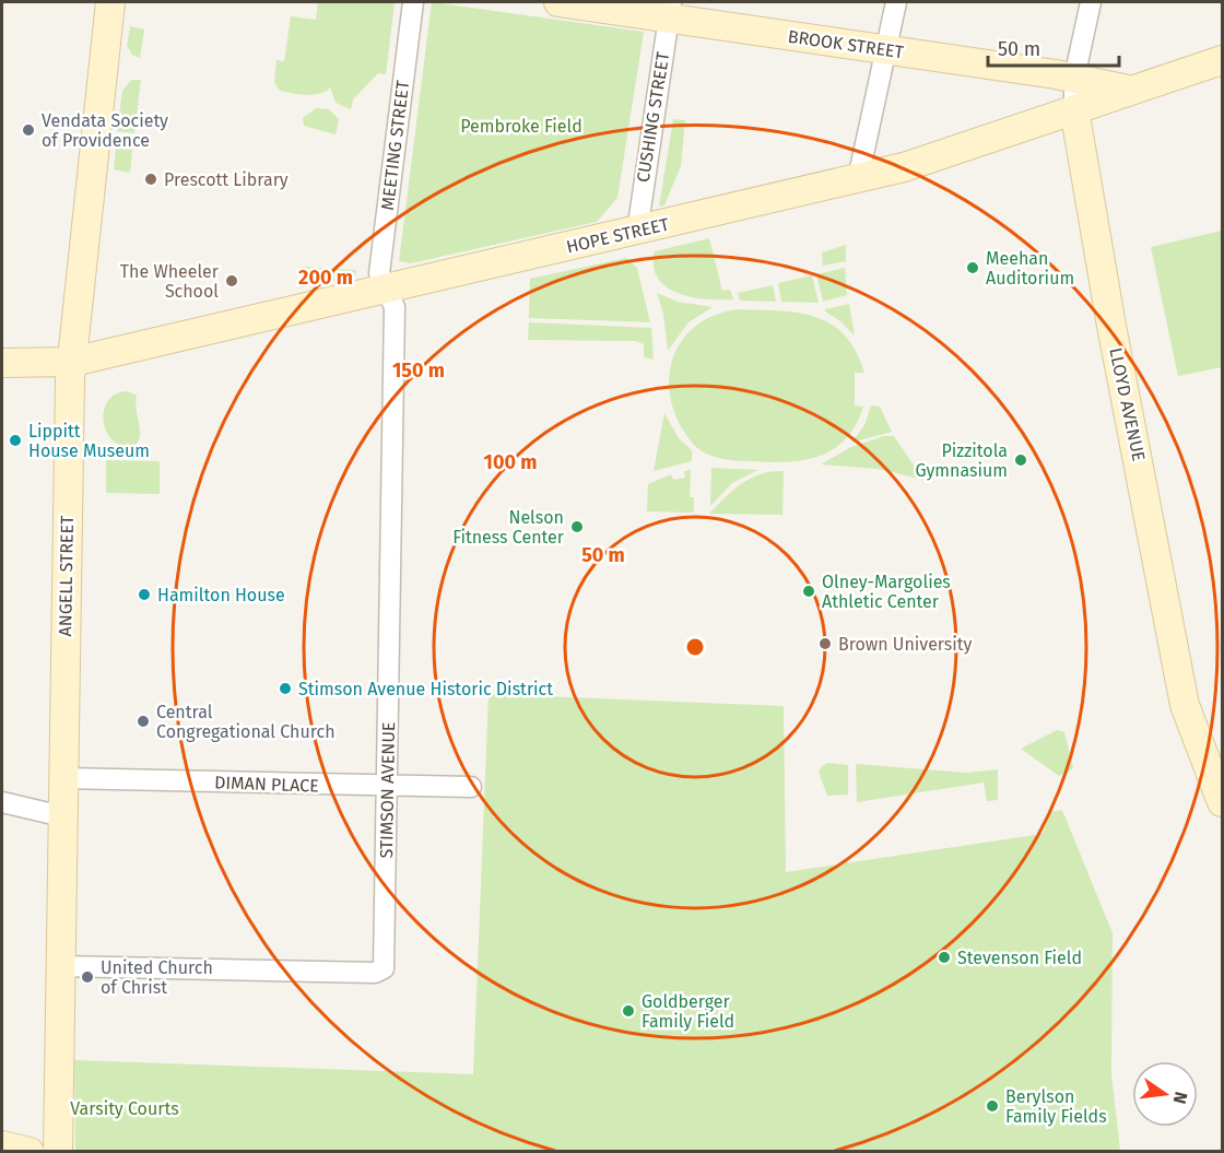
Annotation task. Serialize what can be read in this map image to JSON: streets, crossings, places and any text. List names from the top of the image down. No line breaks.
{"streets":{"street":["BROOK STREET","CUSHING STREET","MEETING STREET","HOPE STREET","LLOYD AVENUE","ANGELL STREET","DIMAN PLACE","STIMSON AVENUE"]},"crossings":[["BROOK STREET","CUSHING STREET"],["BROOK STREET","HOPE STREET"],["BROOK STREET","LLOYD AVENUE"],["CUSHING STREET","HOPE STREET"],["MEETING STREET","HOPE STREET"],["MEETING STREET","STIMSON AVENUE"],["HOPE STREET","LLOYD AVENUE"],["HOPE STREET","ANGELL STREET"],["HOPE STREET","STIMSON AVENUE"],["ANGELL STREET","DIMAN PLACE"],["ANGELL STREET","STIMSON AVENUE"],["DIMAN PLACE","STIMSON AVENUE"]],"parks":["Pembroke Field","Varsity Courts"],"places":["Vendata Society of Providence","Prescott Library","Meehan Auditorium","The Wheeler School","Lippitt House Museum","Pizzitola Gymnasium","Nelson Fitness Center","Olney-Margolies Athletic Center","Hamilton House","Brown University","Stimson Avenue Historic District","Central Congregational Church","Stevenson Field","United Church of Christ","Goldberger Family Field","Berylson Family Fields"],"scale_bar":"50 m","north":"right","rings":["200 m","150 m","100 m","50 m"]}
